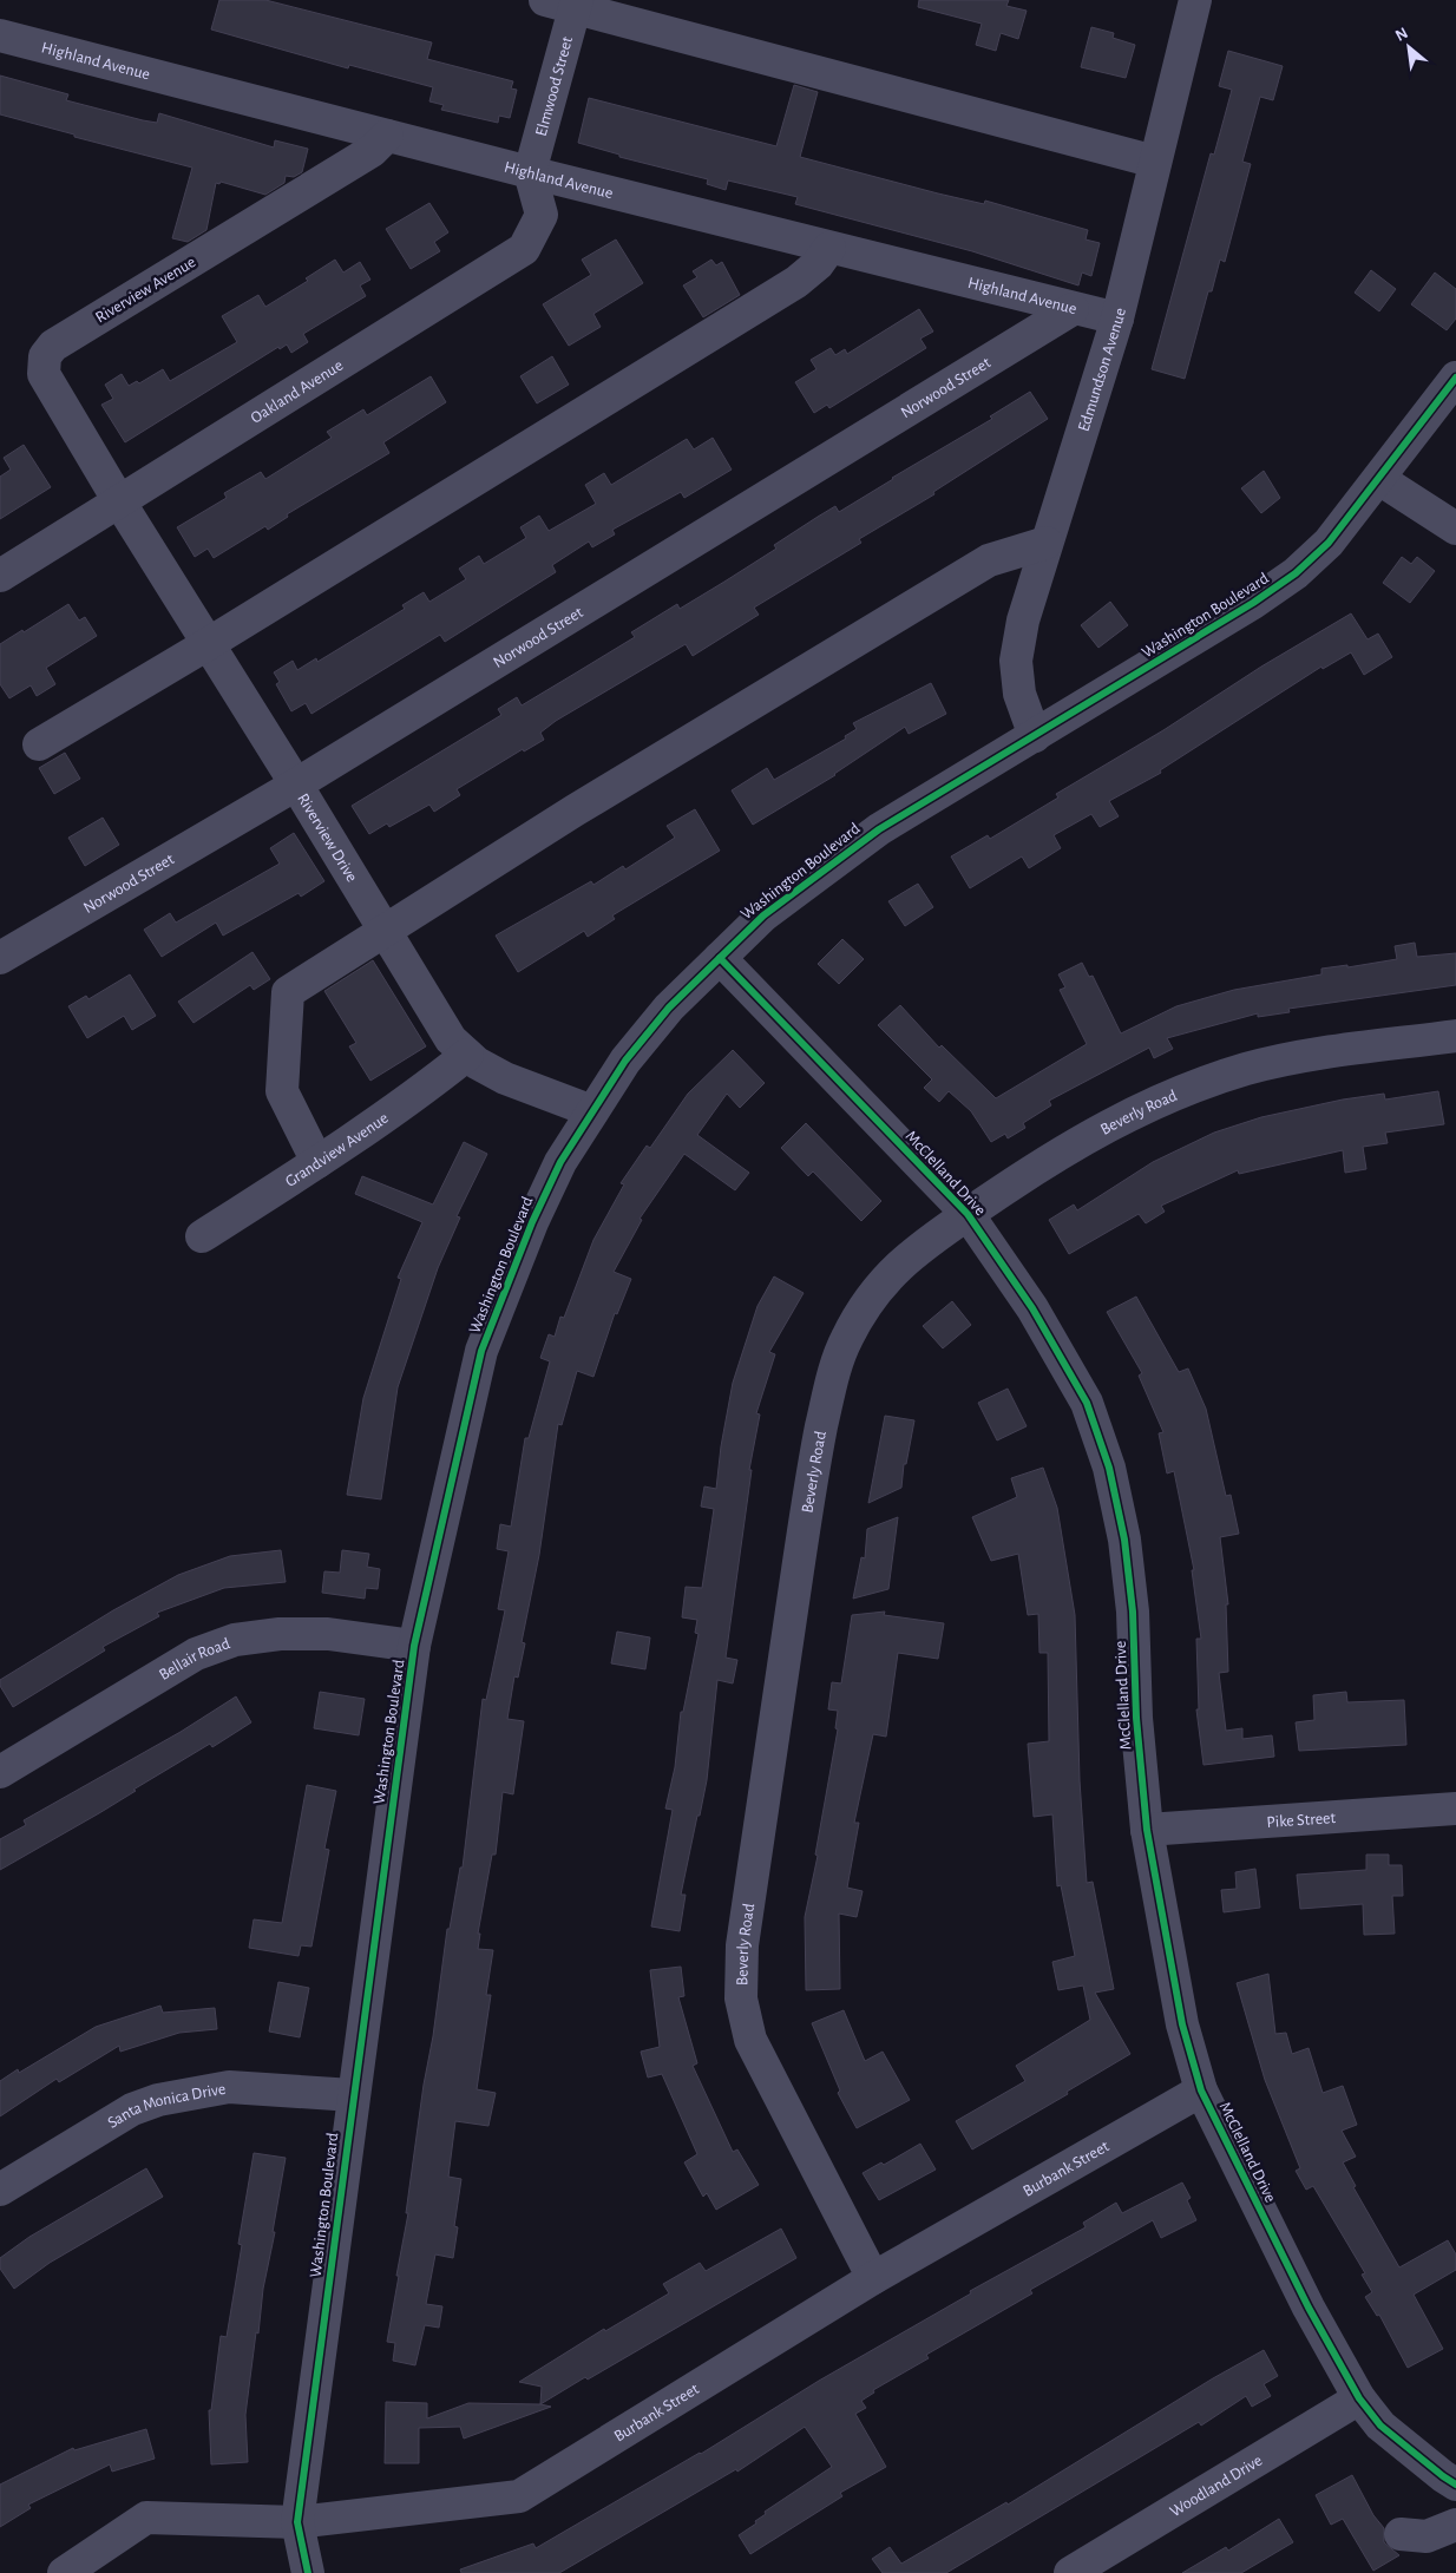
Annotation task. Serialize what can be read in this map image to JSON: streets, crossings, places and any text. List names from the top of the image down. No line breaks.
{"streets":{"street":["Highland Avenue","Elmwood Street","Riverview Avenue","Edmundson Avenue","Norwood Street","Oakland Avenue","Washington Boulevard","Riverview Drive","Beverly Road","Grandview Avenue","McClelland Drive","Bellair Road","Pike Street","Santa Monica Drive","Burbank Street","Woodland Drive"]},"crossings":[["Highland Avenue","Elmwood Street"],["Highland Avenue","Riverview Avenue"],["Highland Avenue","Edmundson Avenue"],["Highland Avenue","Norwood Street"],["Highland Avenue","Oakland Avenue"],["Elmwood Street","Oakland Avenue"],["Riverview Avenue","Oakland Avenue"],["Riverview Avenue","Riverview Drive"],["Edmundson Avenue","Washington Boulevard"],["Norwood Street","Riverview Drive"],["Oakland Avenue","Riverview Drive"],["Washington Boulevard","Riverview Drive"],["Washington Boulevard","McClelland Drive"],["Washington Boulevard","Bellair Road"],["Washington Boulevard","Santa Monica Drive"],["Washington Boulevard","Burbank Street"],["Riverview Drive","Grandview Avenue"],["Beverly Road","McClelland Drive"],["Beverly Road","Burbank Street"],["McClelland Drive","Pike Street"],["McClelland Drive","Burbank Street"],["McClelland Drive","Woodland Drive"]],"north":"top left"}
